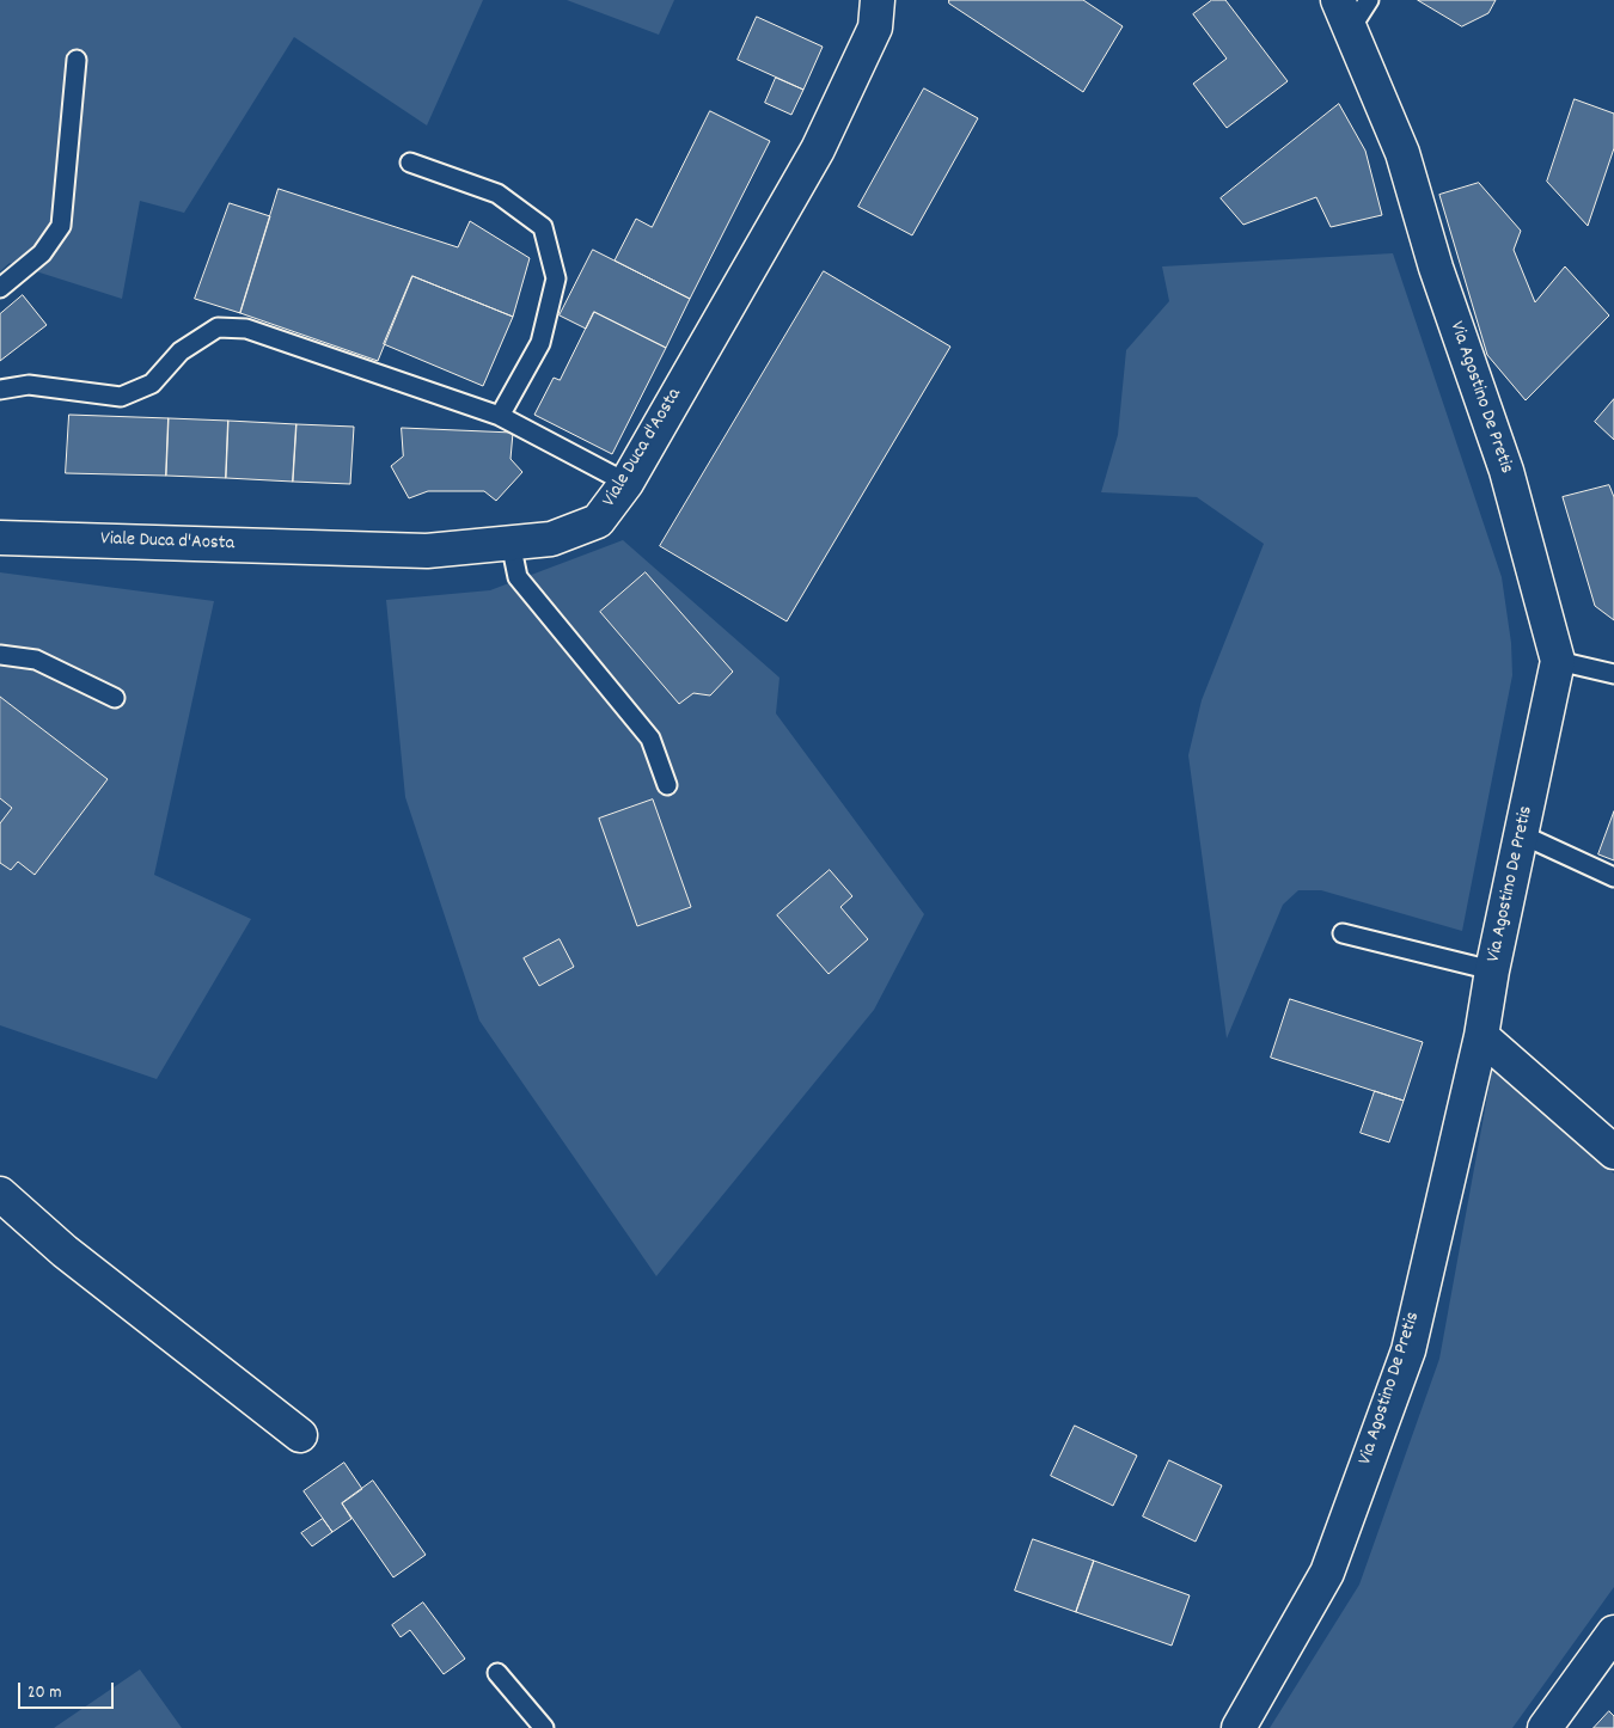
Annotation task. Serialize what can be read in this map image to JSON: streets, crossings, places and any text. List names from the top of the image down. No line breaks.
{"streets":{"street":["Via Agostino De Pretis","Viale Duca d'Aosta"]},"scale_bar":"20 m"}
